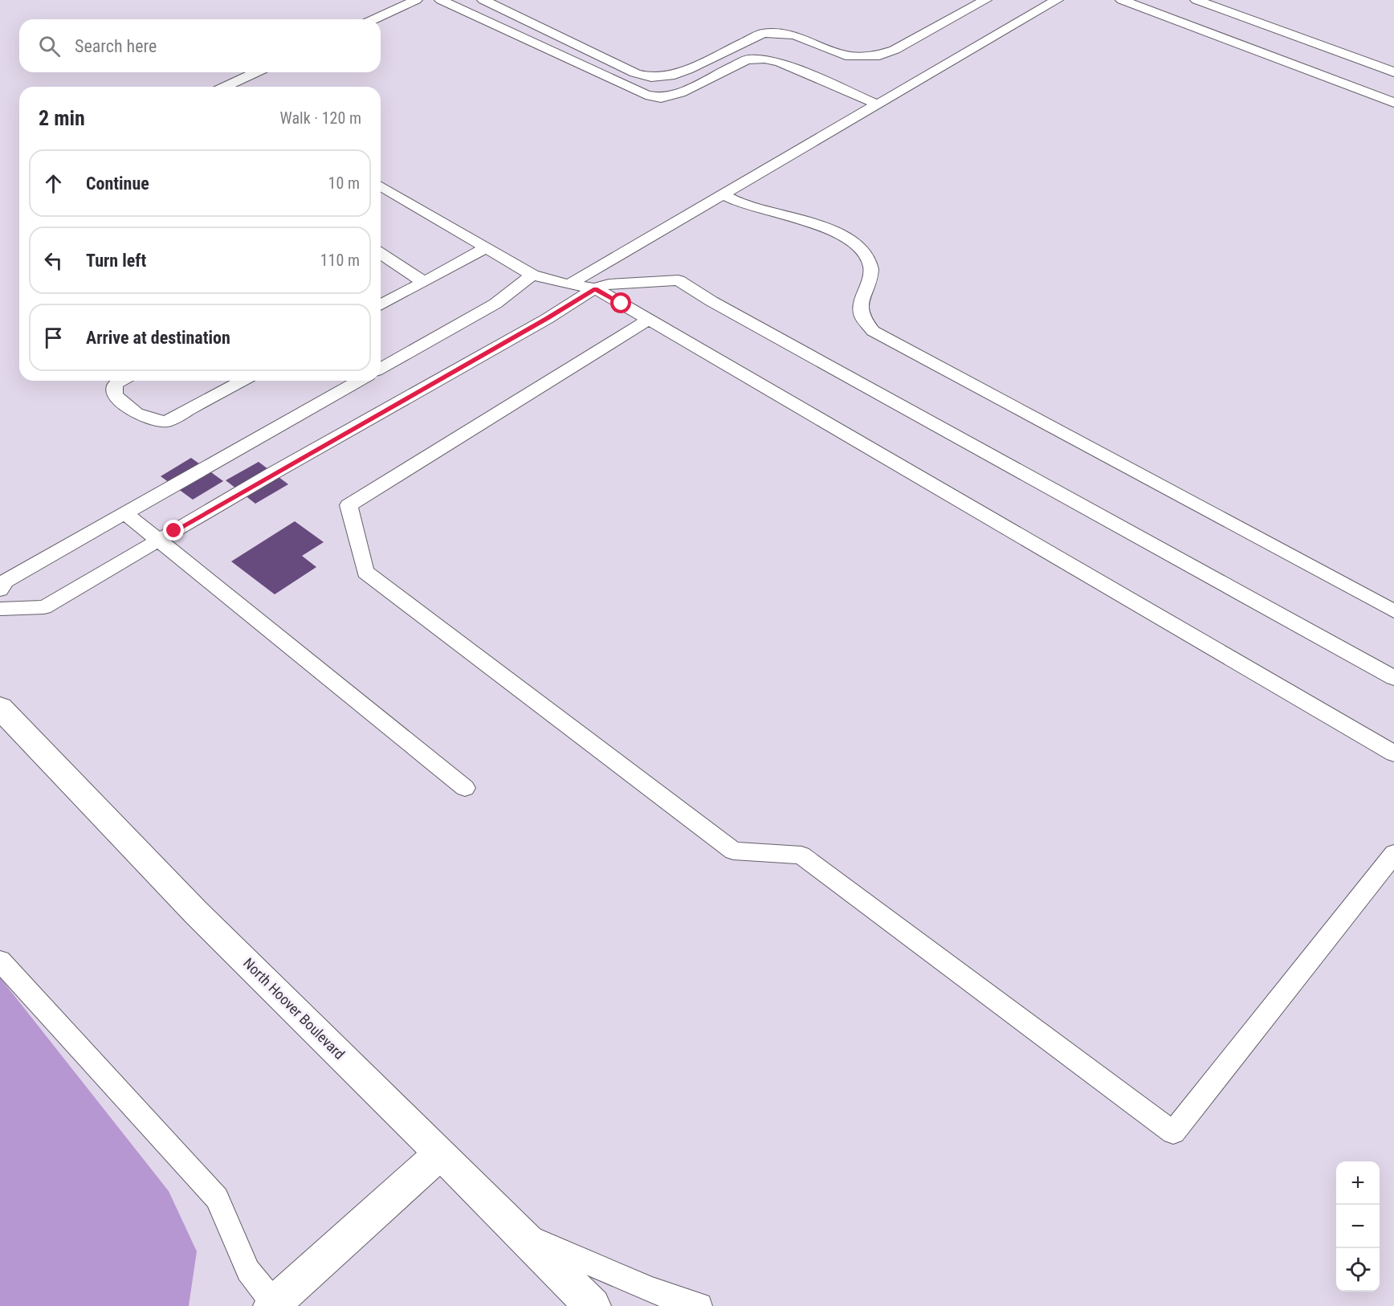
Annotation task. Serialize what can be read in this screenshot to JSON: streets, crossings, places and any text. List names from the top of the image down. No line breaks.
{"streets":{"street":["North Hoover Boulevard"]},"page":{"search":"Search here","heading":["2 min","Walk · 120 m"],"list":[["Continue","10 m"],["Turn left","110 m"],"Arrive at destination"],"map_buttons":["+","−"]}}
